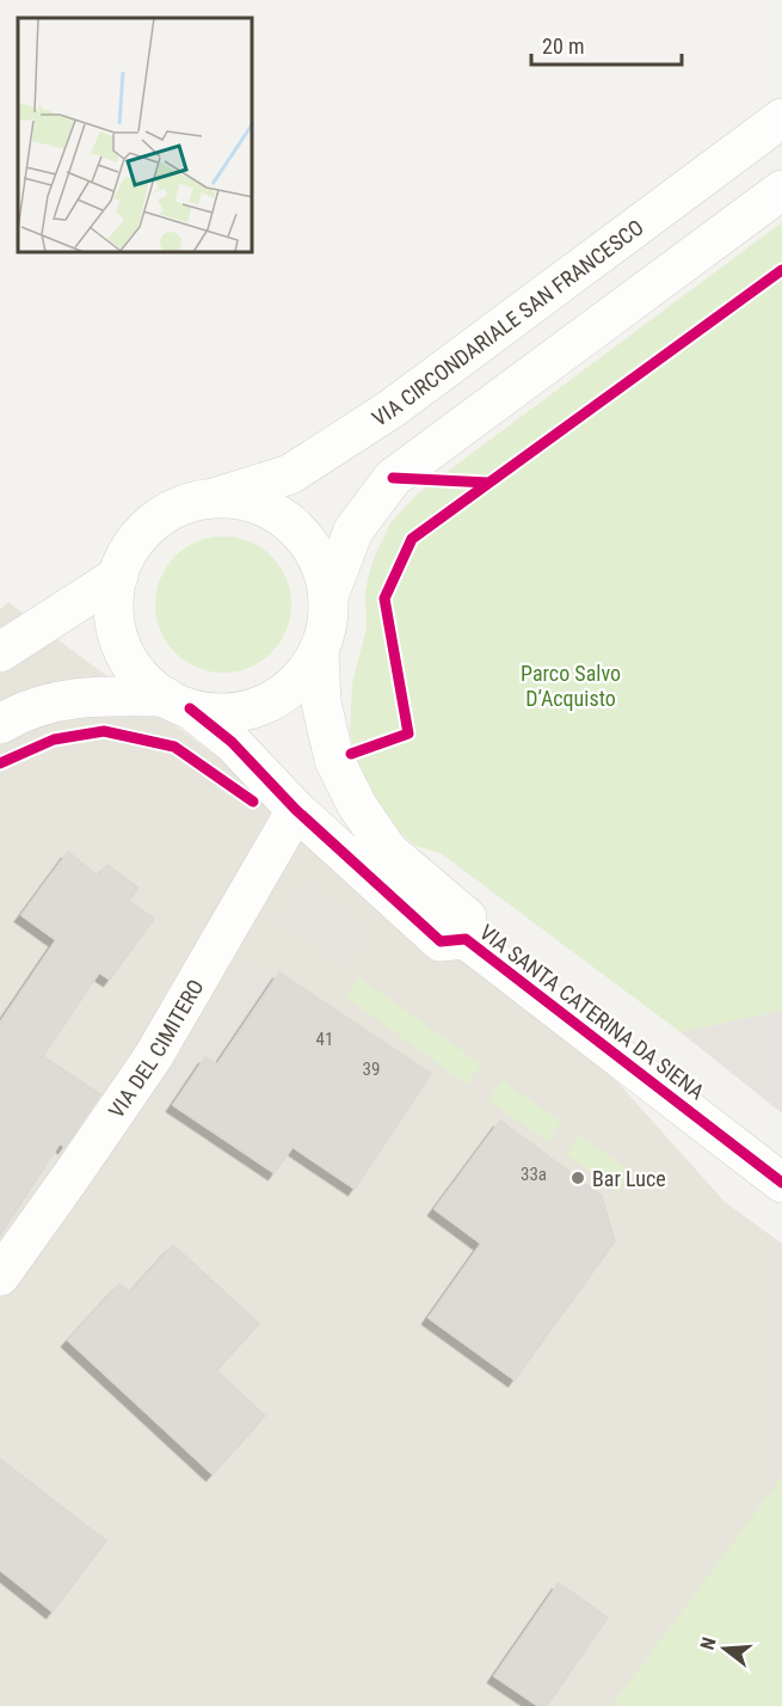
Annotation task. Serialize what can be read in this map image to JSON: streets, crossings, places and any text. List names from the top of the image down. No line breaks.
{"streets":{"street":["VIA CIRCONDARIALE SAN FRANCESCO","VIA SANTA CATERINA DA SIENA","VIA DEL CIMITERO"]},"crossings":[["VIA CIRCONDARIALE SAN FRANCESCO","VIA SANTA CATERINA DA SIENA"],["VIA SANTA CATERINA DA SIENA","VIA DEL CIMITERO"]],"parks":["Parco Salvo D’Acquisto"],"places":["Bar Luce"],"house_numbers":["41","39","33a"],"scale_bar":"20 m","north":"left"}
